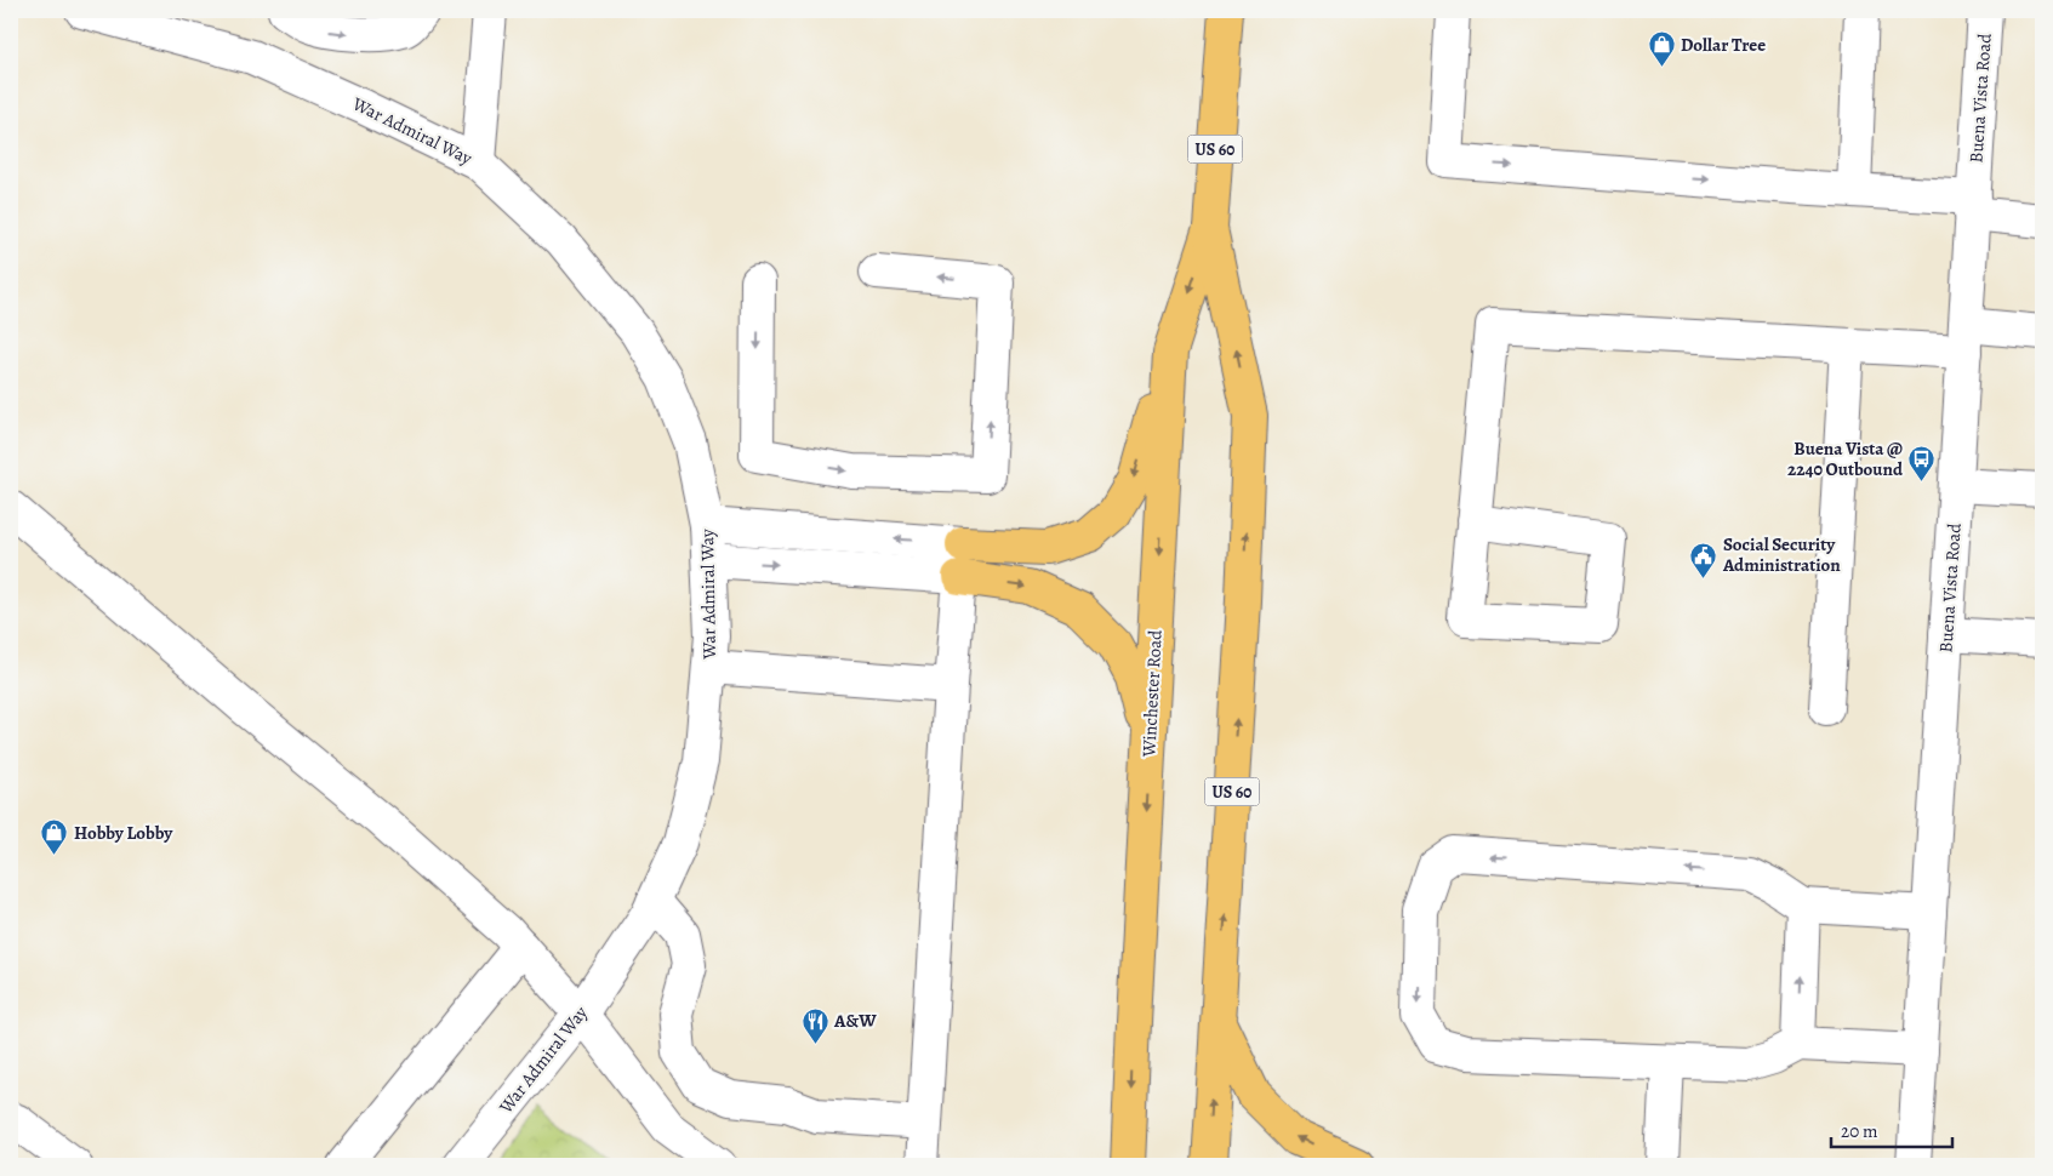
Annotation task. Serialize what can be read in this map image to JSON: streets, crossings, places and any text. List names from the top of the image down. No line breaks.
{"streets":{"highway":["US 60","Winchester Road"],"street":["Buena Vista Road","War Admiral Way"]},"places":{"shop":["Dollar Tree","Hobby Lobby"],"bus stop":["Buena Vista @ 2240 Outbound"],"public building":["Social Security Administration"],"restaurant":["A&W"]},"scale_bar":"20 m"}
